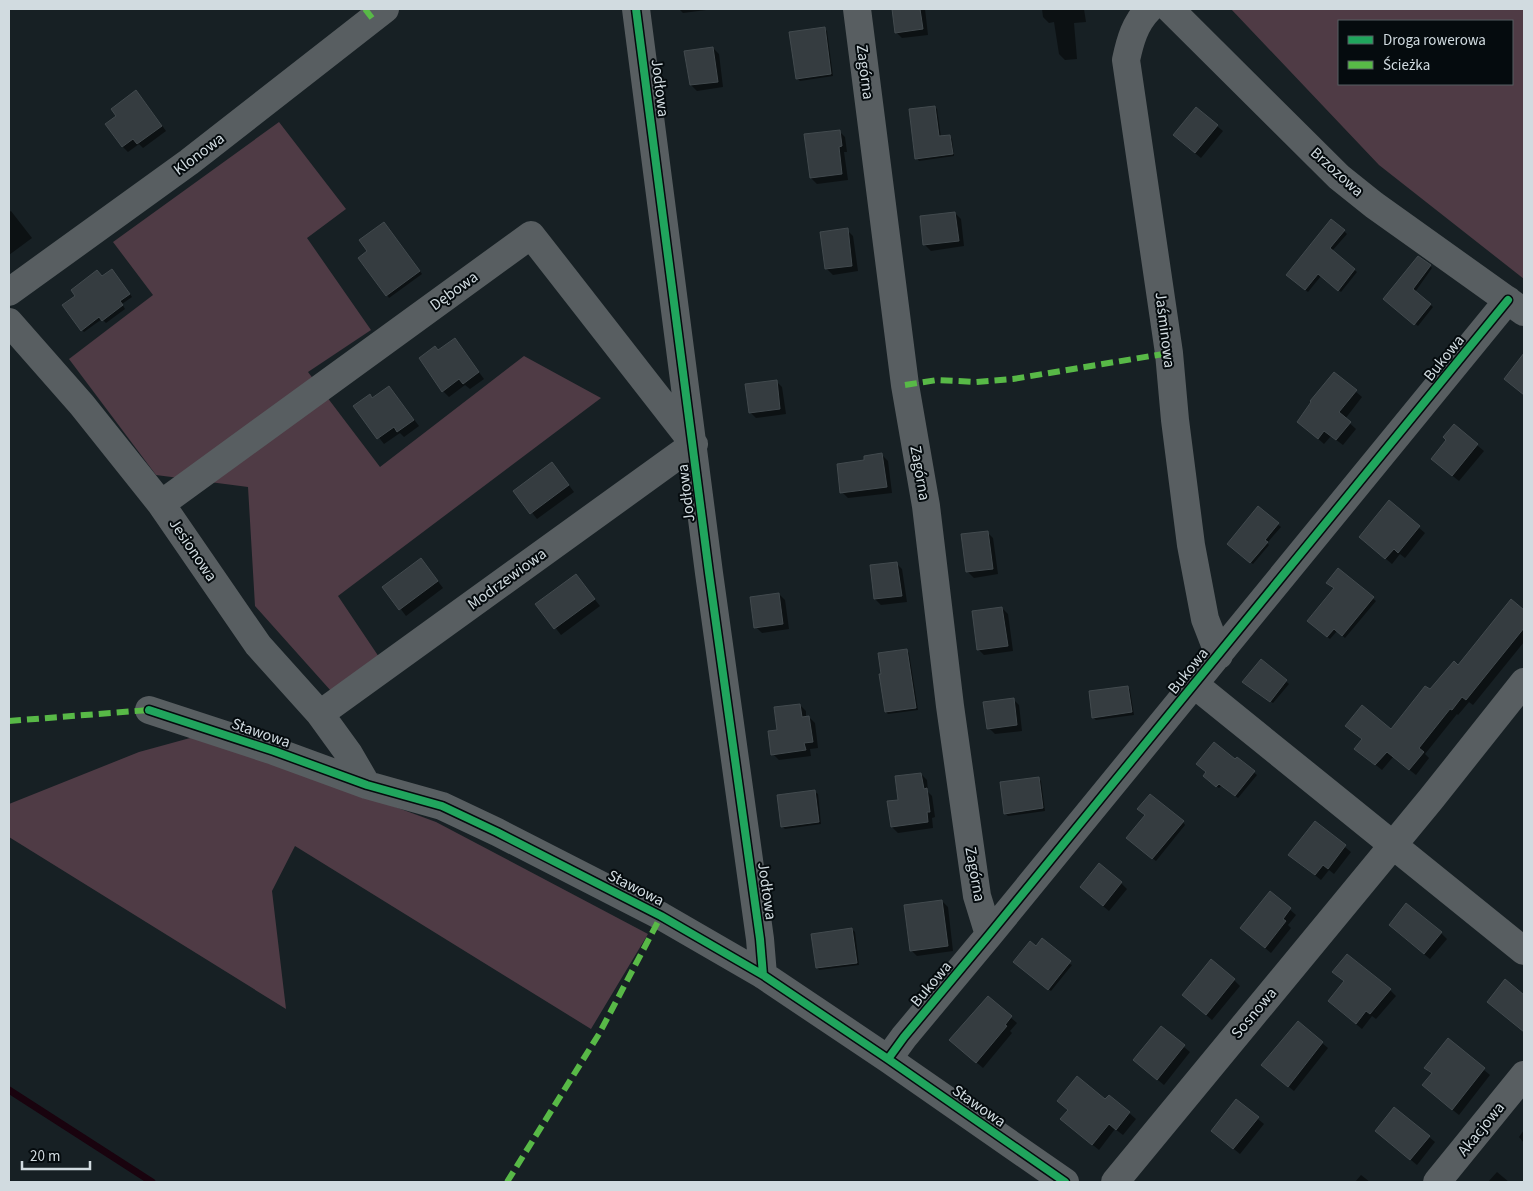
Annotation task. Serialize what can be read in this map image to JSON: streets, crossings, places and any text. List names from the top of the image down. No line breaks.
{"streets":{"street":["Zagórna","Jodłowa","Klonowa","Brzozowa","Dębowa","Jaśminowa","Bukowa","Jesionowa","Modrzewiowa","Stawowa","Sosnowa","Akacjowa"]},"crossings":[["Zagórna","Bukowa"],["Jodłowa","Dębowa"],["Jodłowa","Modrzewiowa"],["Jodłowa","Stawowa"],["Brzozowa","Bukowa"],["Dębowa","Jesionowa"],["Dębowa","Modrzewiowa"],["Jaśminowa","Bukowa"],["Bukowa","Stawowa"],["Bukowa","Sosnowa"],["Jesionowa","Modrzewiowa"],["Jesionowa","Stawowa"]],"legend":["Droga rowerowa","Ścieżka"],"scale_bar":"20 m"}
